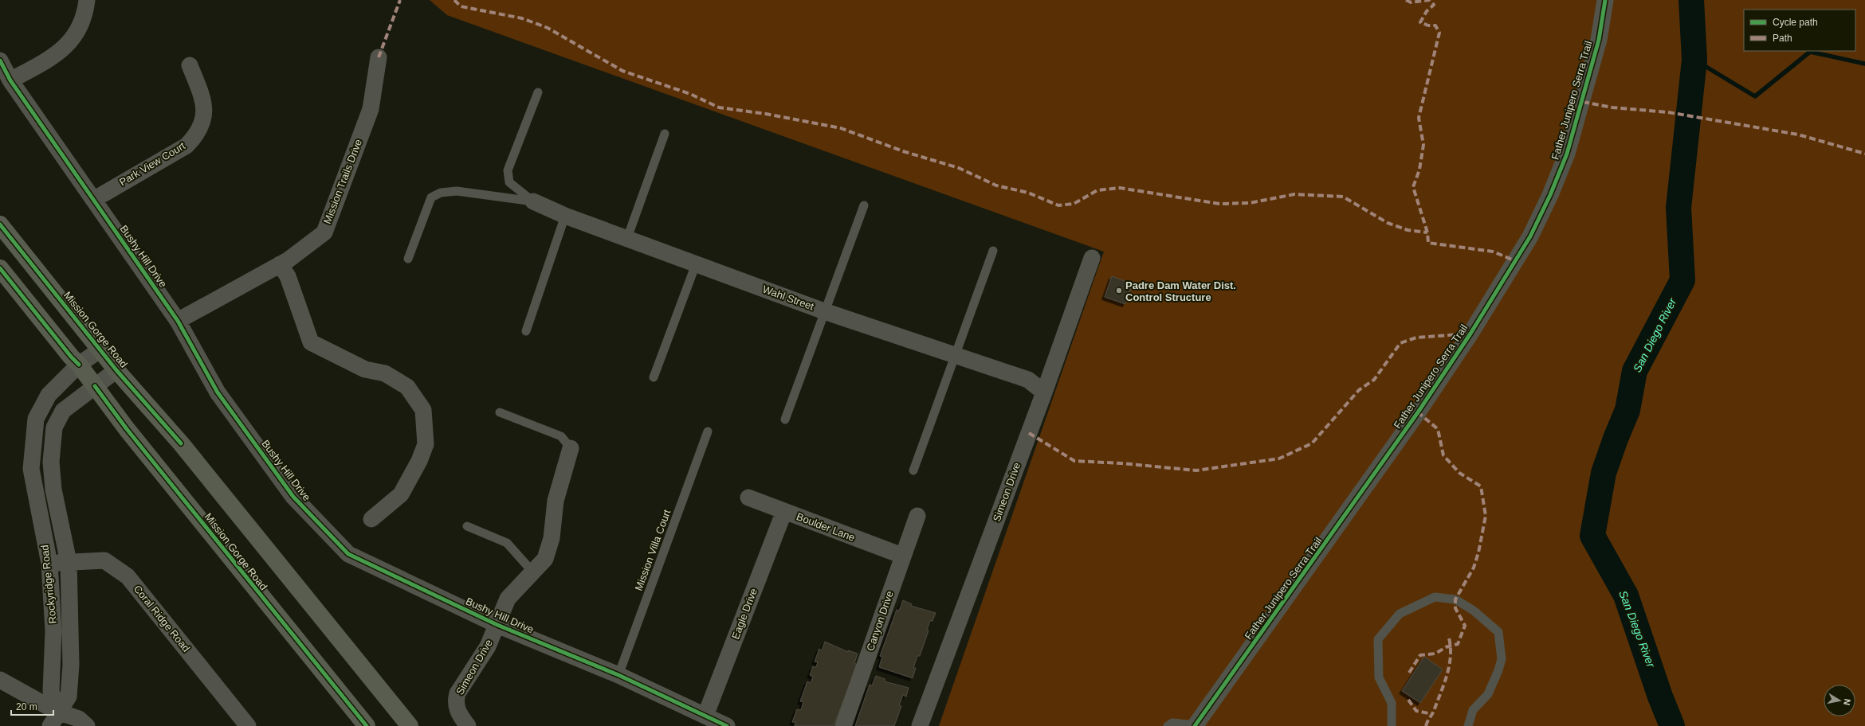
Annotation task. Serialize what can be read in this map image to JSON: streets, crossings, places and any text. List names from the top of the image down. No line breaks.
{"streets":{"main road":["Mission Gorge Road"],"street":["Father Junipero Serra Trail","Park View Court","Mission Trails Drive","Bushy Hill Drive","Wahl Street","Simeon Drive","Boulder Lane","Rockyridge Road","Eagle Drive","Coral Ridge Road","Canyon Drive"],"lane":["Mission Villa Court"]},"crossings":[["Park View Court","Bushy Hill Drive"],["Mission Trails Drive","Bushy Hill Drive"],["Bushy Hill Drive","Simeon Drive"],["Bushy Hill Drive","Mission Villa Court"],["Bushy Hill Drive","Eagle Drive"],["Wahl Street","Simeon Drive"],["Mission Gorge Road","Rockyridge Road"],["Boulder Lane","Eagle Drive"],["Boulder Lane","Canyon Drive"],["Rockyridge Road","Coral Ridge Road"]],"water":["San Diego River"],"places":["Padre Dam Water Dist. Control Structure"],"legend":["Cycle path","Path"],"scale_bar":"20 m","north":"right"}
